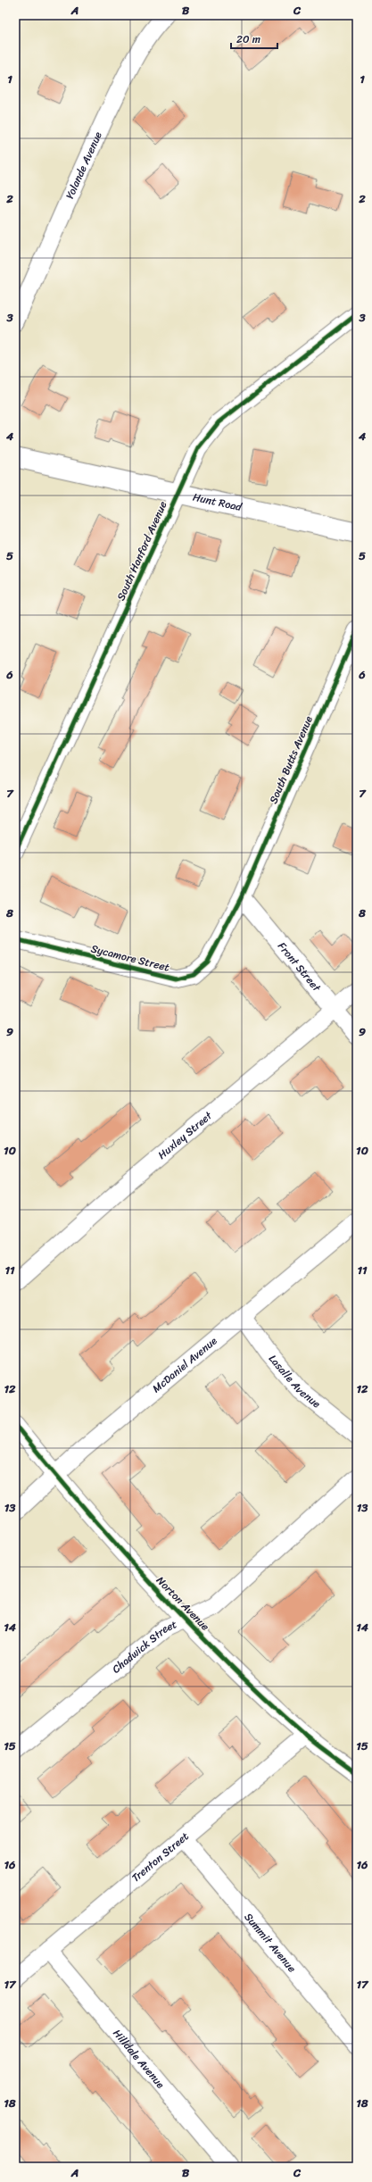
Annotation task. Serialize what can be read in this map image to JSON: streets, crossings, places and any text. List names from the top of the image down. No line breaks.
{"streets":{"street":["Yolande Avenue","Hunt Road","South Hanford Avenue","South Butts Avenue","Sycamore Street","Front Street","Huxley Street","McDaniel Avenue","Lasalle Avenue","Norton Avenue","Chadwick Street","Trenton Street","Summit Avenue","Hilldale Avenue"]},"crossings":[["Hunt Road","South Hanford Avenue"],["South Butts Avenue","Sycamore Street"],["South Butts Avenue","Front Street"],["Sycamore Street","Front Street"],["Front Street","Huxley Street"],["McDaniel Avenue","Lasalle Avenue"],["McDaniel Avenue","Norton Avenue"],["Norton Avenue","Chadwick Street"],["Norton Avenue","Trenton Street"],["Trenton Street","Summit Avenue"],["Trenton Street","Hilldale Avenue"]],"scale_bar":"20 m","grid":{"columns":["A","B","C"],"rows":["1","2","3","4","5","6","7","8","9","10","11","12","13","14","15","16","17","18"]}}
